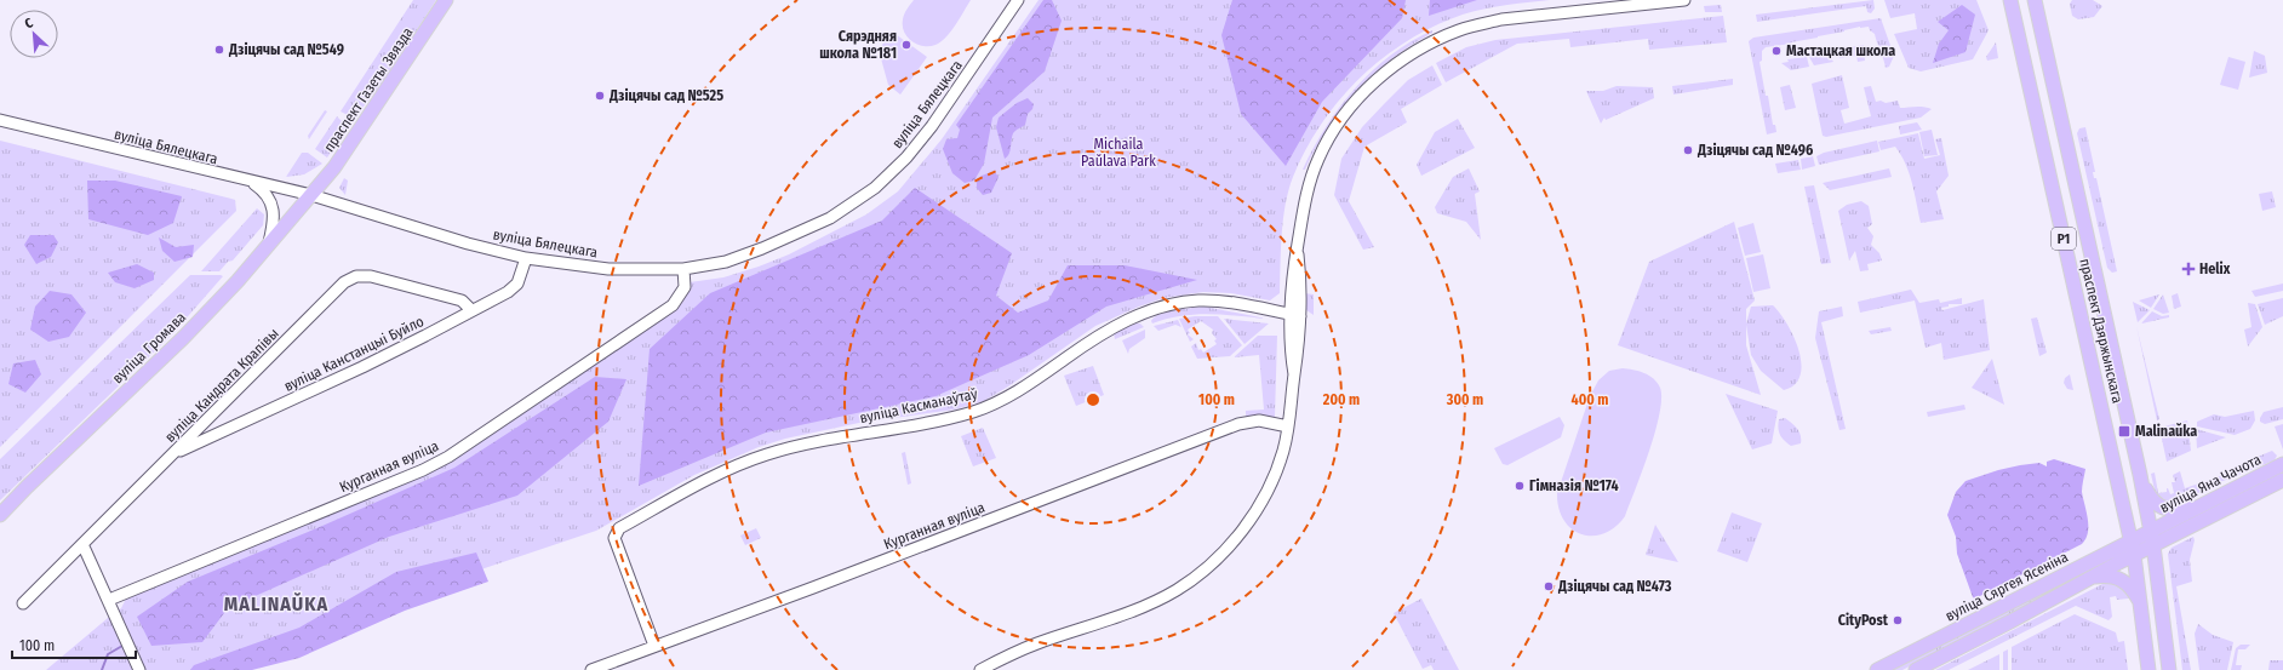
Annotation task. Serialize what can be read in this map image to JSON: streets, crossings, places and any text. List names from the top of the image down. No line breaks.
{"streets":{"main road":["праспект Газеты Звязда","Р1","праспект Дзяржынскага","вуліца Громава","вуліца Яна Чачота","вуліца Сяргея Ясеніна"],"street":["вуліца Бялецкага","вуліца Канстанцыі Буйло","вуліца Кандрата Крапівы","вуліца Касманаўтаў","Курганная вуліца"]},"crossings":[["праспект Газеты Звязда","вуліца Бялецкага"],["праспект Газеты Звязда","вуліца Громава"],["вуліца Бялецкага","вуліца Громава"],["вуліца Бялецкага","вуліца Канстанцыі Буйло"],["вуліца Бялецкага","Курганная вуліца"],["праспект Дзяржынскага","вуліца Яна Чачота"],["праспект Дзяржынскага","вуліца Сяргея Ясеніна"],["вуліца Канстанцыі Буйло","вуліца Кандрата Крапівы"],["вуліца Касманаўтаў","Курганная вуліца"],["вуліца Яна Чачота","вуліца Сяргея Ясеніна"]],"districts":["MALINAŬKA"],"parks":["Michaila Paŭlava Park"],"places":{"other":["Сярэдняя школа №181","Дзіцячы сад №549","Мастацкая школа","Дзіцячы сад №525","Дзіцячы сад №496","Гімназія №174","Дзіцячы сад №473","CityPost"],"health":["Helix"],"transit":["Malinaŭka"]},"scale_bar":"100 m","north":"top left","rings":["100 m","200 m","300 m","400 m"]}
